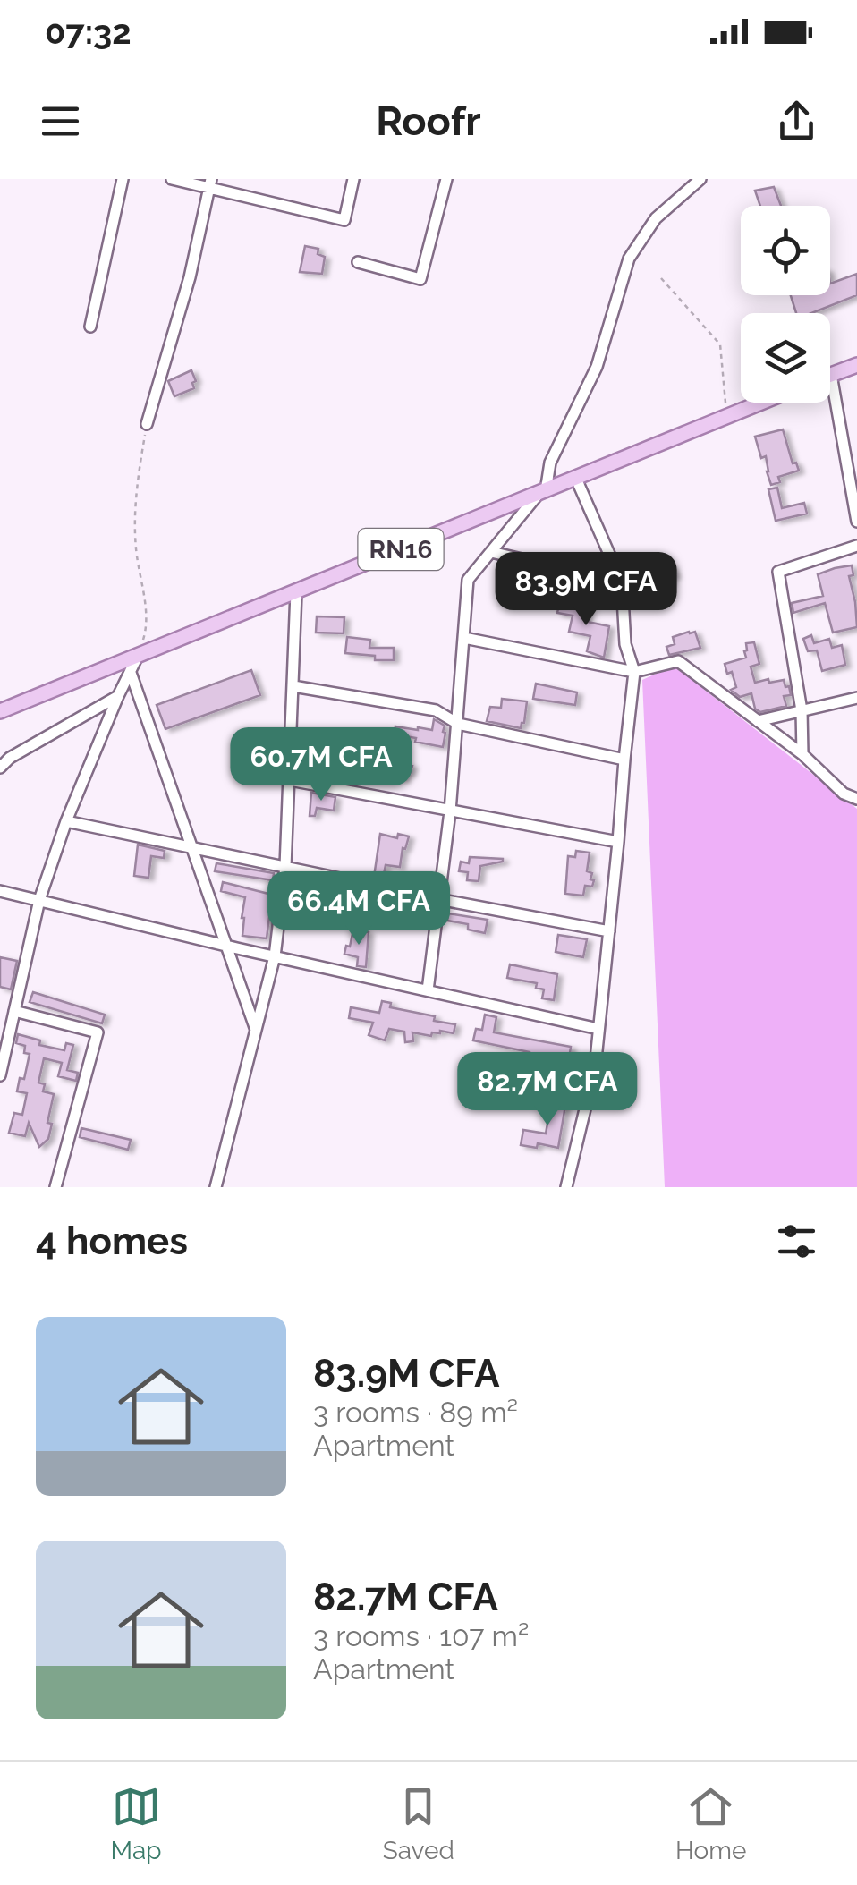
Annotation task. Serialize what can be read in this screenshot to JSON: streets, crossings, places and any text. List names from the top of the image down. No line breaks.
{"streets":{"main road":["RN16"]},"page":{"status":"07:32","header":"Roofr","price":["83.9M CFA","60.7M CFA","66.4M CFA","82.7M CFA"],"heading":"4 homes","list":[{"name":"83.9M CFA","note":"3 rooms · 89 m² · Apartment"},{"name":"82.7M CFA","note":"3 rooms · 107 m² · Apartment"}],"tabs":["Map","Saved","Home"]}}
